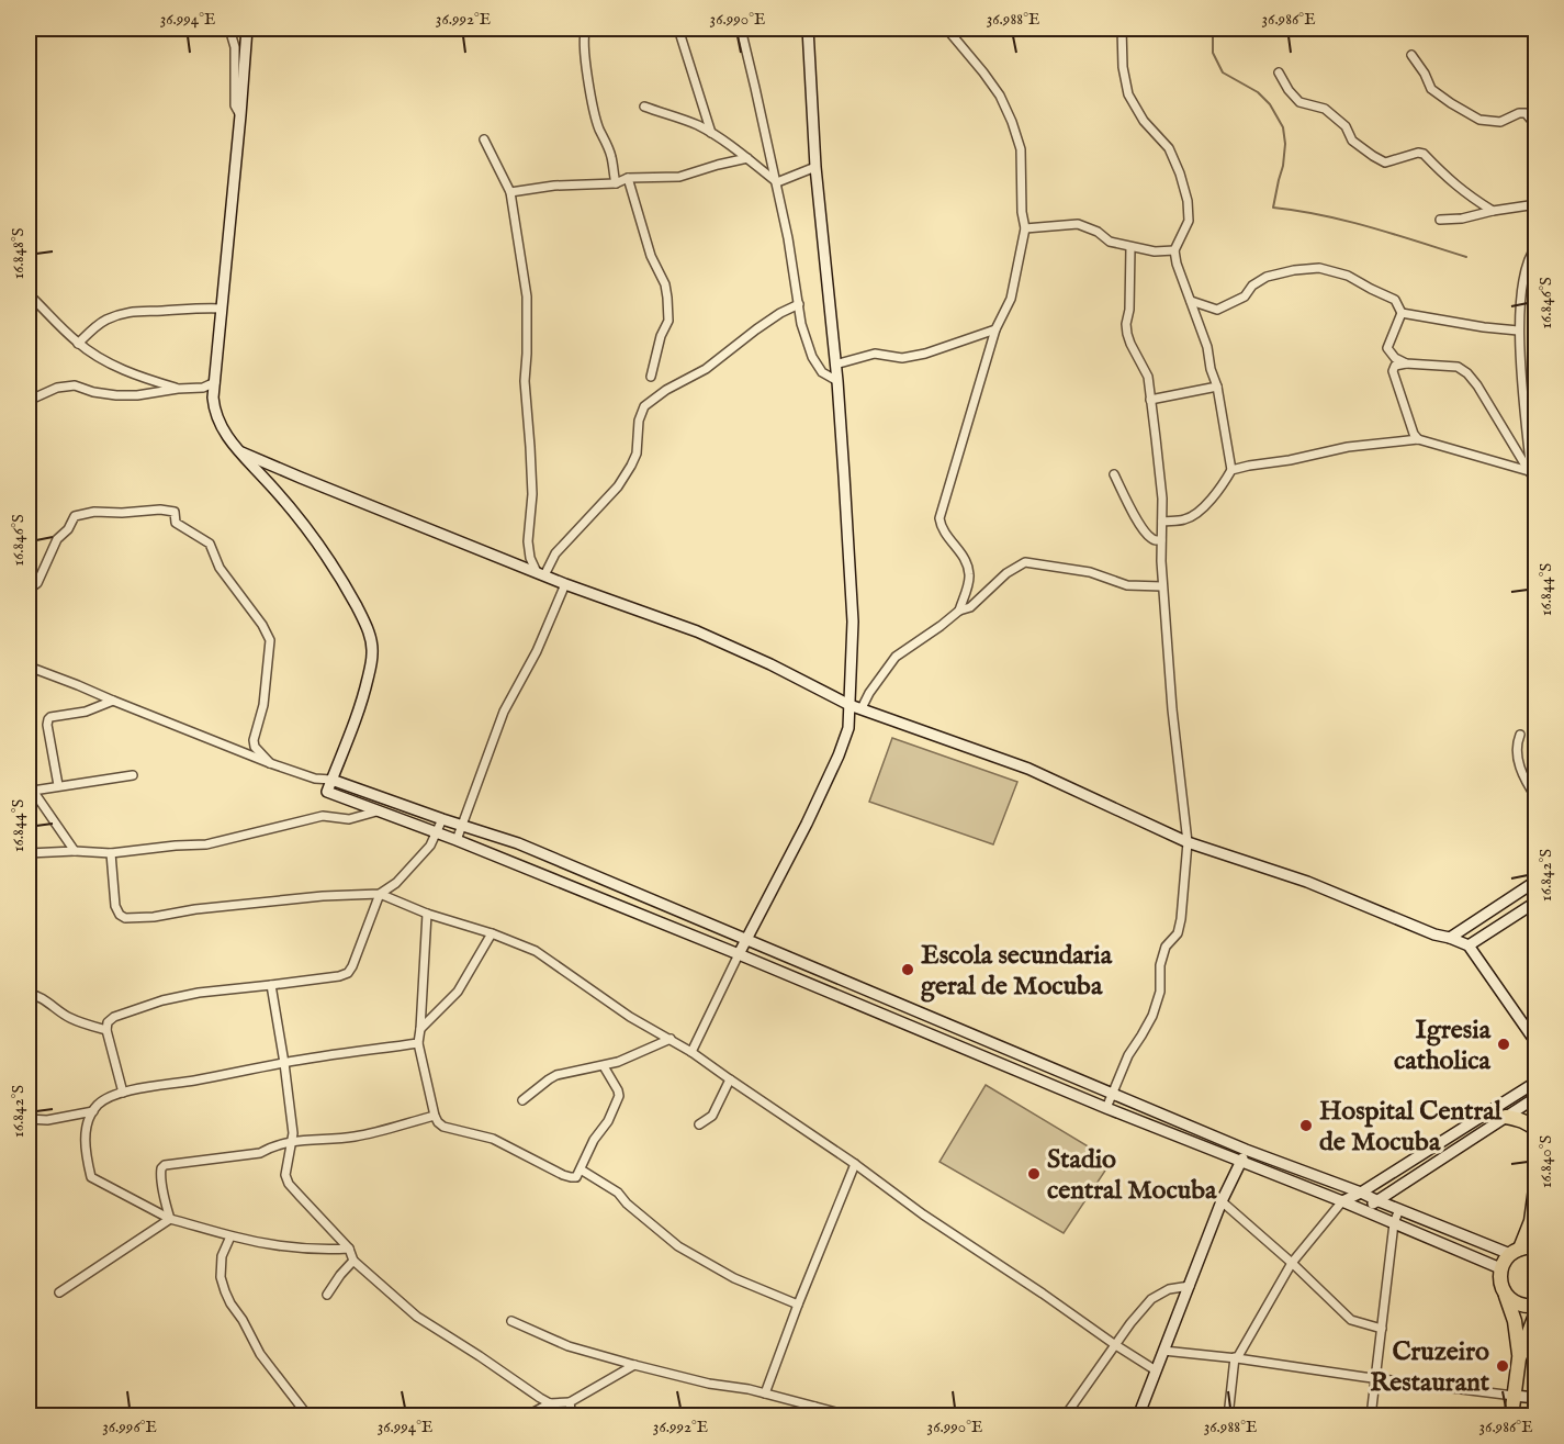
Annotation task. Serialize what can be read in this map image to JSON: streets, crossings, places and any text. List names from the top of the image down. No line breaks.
{"places":["Escola secundaria geral de Mocuba","Igresia catholica","Hospital Central de Mocuba","Stadio central Mocuba","Cruzeiro Restaurant"],"coordinates":["36.994°E","36.992°E","36.990°E","36.988°E","36.986°E","16.848°S","16.846°S","16.844°S","16.842°S","16.840°S","36.996°E"]}
